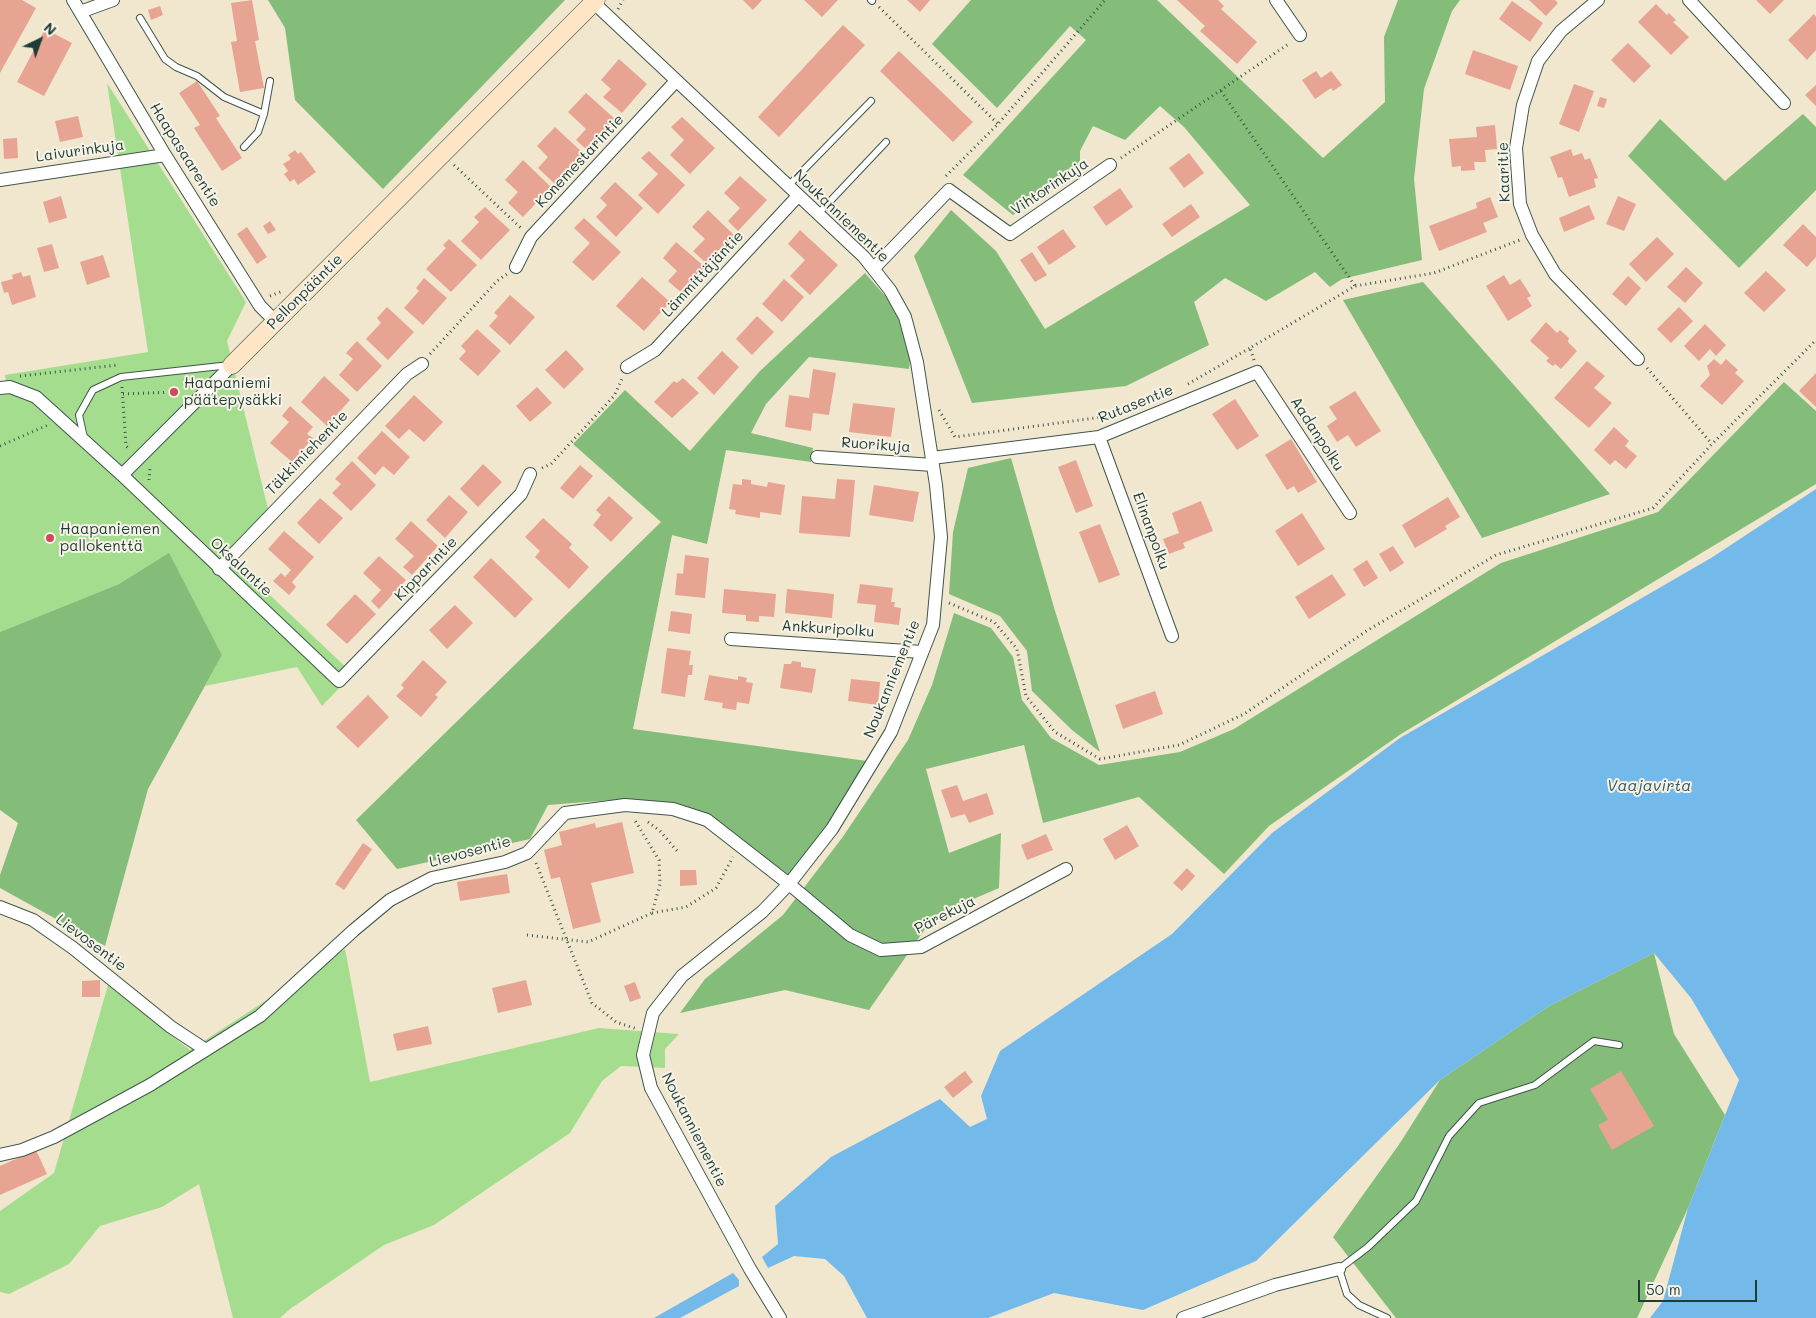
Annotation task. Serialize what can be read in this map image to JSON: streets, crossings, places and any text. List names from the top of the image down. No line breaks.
{"streets":{"street":["Laivurinkuja","Haapasaarentie","Konemestarintie","Kaaritie","Vihtorinkuja","Noukanniementie","Lämmittäjäntie","Pellonpääntie","Rutasentie","Aadanpolku","Ruorikuja","Täkkimiehentie","Elinanpolku","Oksalantie","Kipparintie","Ankkuripolku","Lievosentie","Pärekuja"]},"crossings":[["Laivurinkuja","Haapasaarentie"],["Haapasaarentie","Pellonpääntie"],["Konemestarintie","Noukanniementie"],["Vihtorinkuja","Noukanniementie"],["Noukanniementie","Lämmittäjäntie"],["Noukanniementie","Pellonpääntie"],["Noukanniementie","Rutasentie"],["Noukanniementie","Ruorikuja"],["Noukanniementie","Ankkuripolku"],["Noukanniementie","Lievosentie"],["Noukanniementie","Pärekuja"],["Pellonpääntie","Oksalantie"],["Rutasentie","Aadanpolku"],["Rutasentie","Ruorikuja"],["Rutasentie","Elinanpolku"],["Täkkimiehentie","Oksalantie"],["Oksalantie","Kipparintie"],["Lievosentie","Pärekuja"]],"water":["Vaajavirta"],"places":["Haapaniemi päätepysäkki","Haapaniemen pallokenttä"],"scale_bar":"50 m","north":"top right"}
